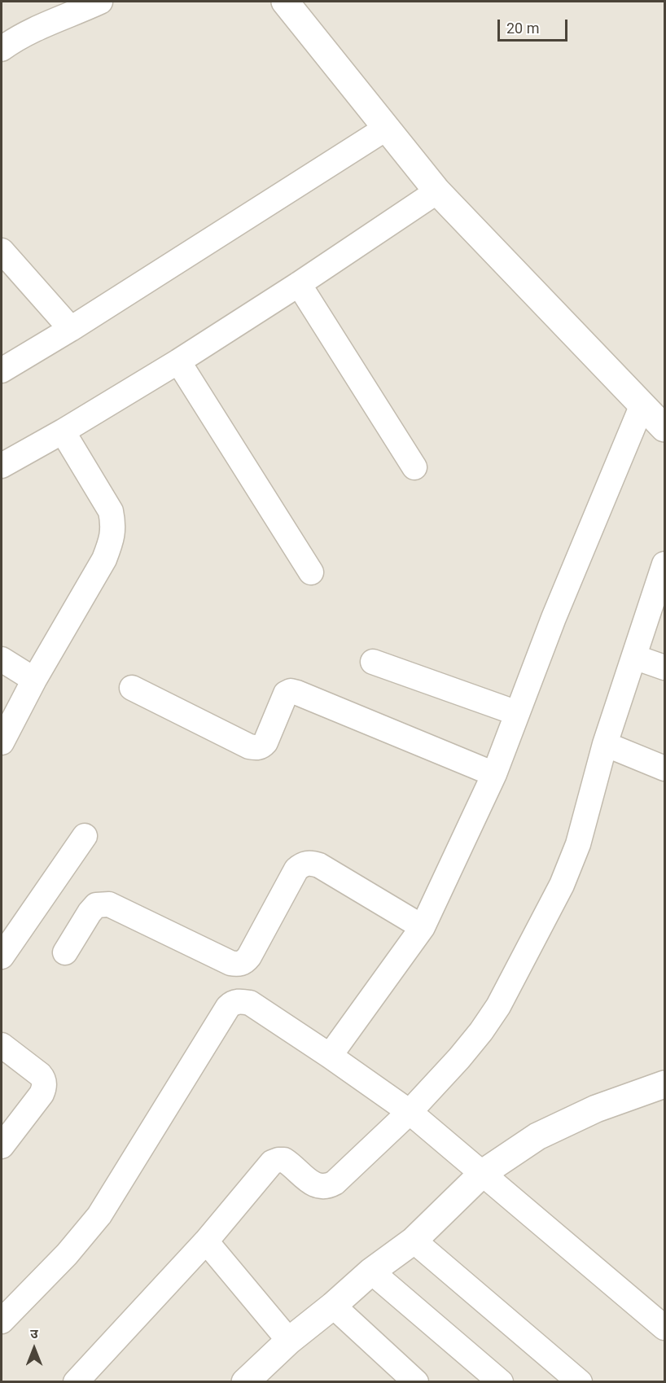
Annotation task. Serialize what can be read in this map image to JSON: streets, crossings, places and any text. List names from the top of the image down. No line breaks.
{"scale_bar":"20 m","north":"top"}
